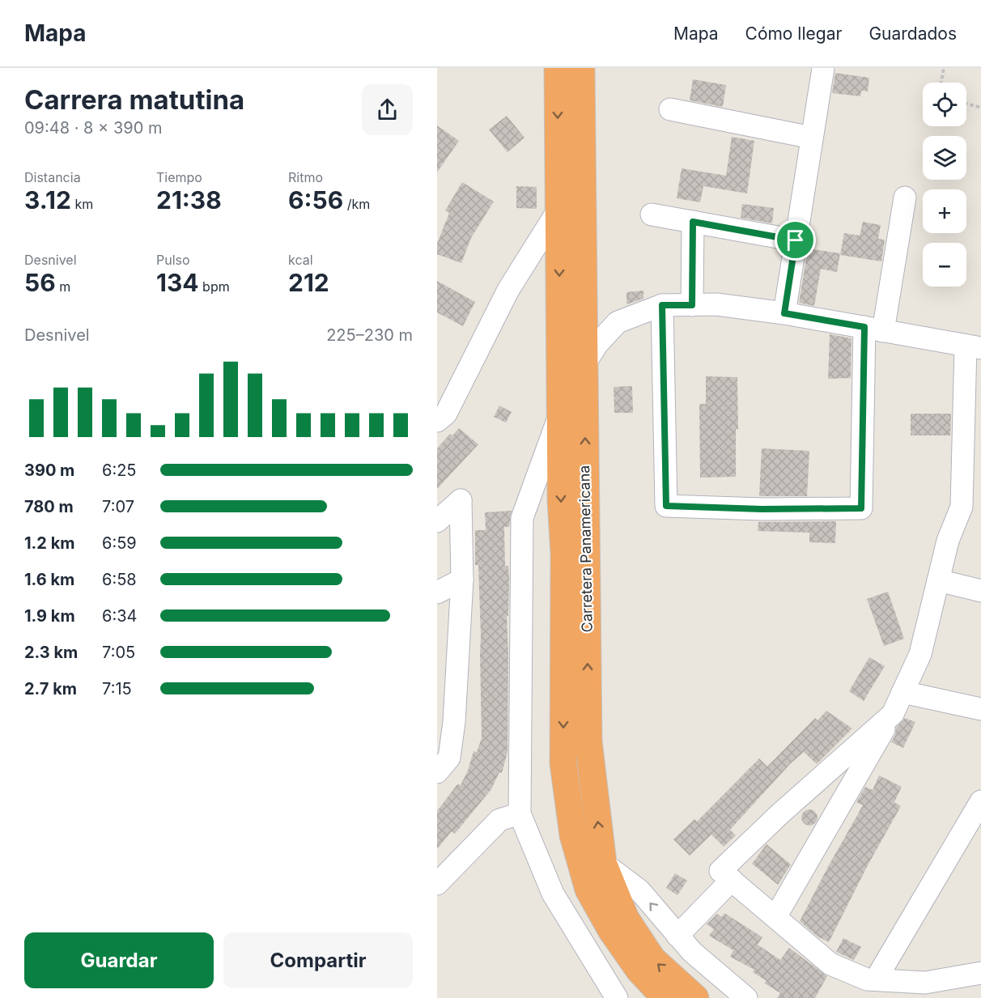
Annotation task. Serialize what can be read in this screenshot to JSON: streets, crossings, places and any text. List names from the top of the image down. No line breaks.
{"streets":{"highway":["Carretera Panamericana"]},"page":{"header":"Mapa","nav":["Mapa","Cómo llegar","Guardados"],"heading":["Carrera matutina","09:48 · 8 × 390 m"],"map_buttons":["+","−"],"stats":[["Distancia","3.12 km"],["Tiempo","21:38"],["Ritmo","6:56 /km"],["Desnivel","56 m"],["Pulso","134 bpm"],["kcal","212"]],"chart":["Desnivel","225–230 m"],"list":[{"name":"390 m","note":"6:25"},{"name":"780 m","note":"7:07"},{"name":"1.2 km","note":"6:59"},{"name":"1.6 km","note":"6:58"},{"name":"1.9 km","note":"6:34"},{"name":"2.3 km","note":"7:05"},{"name":"2.7 km","note":"7:15"}],"buttons":["Guardar","Compartir"]}}
